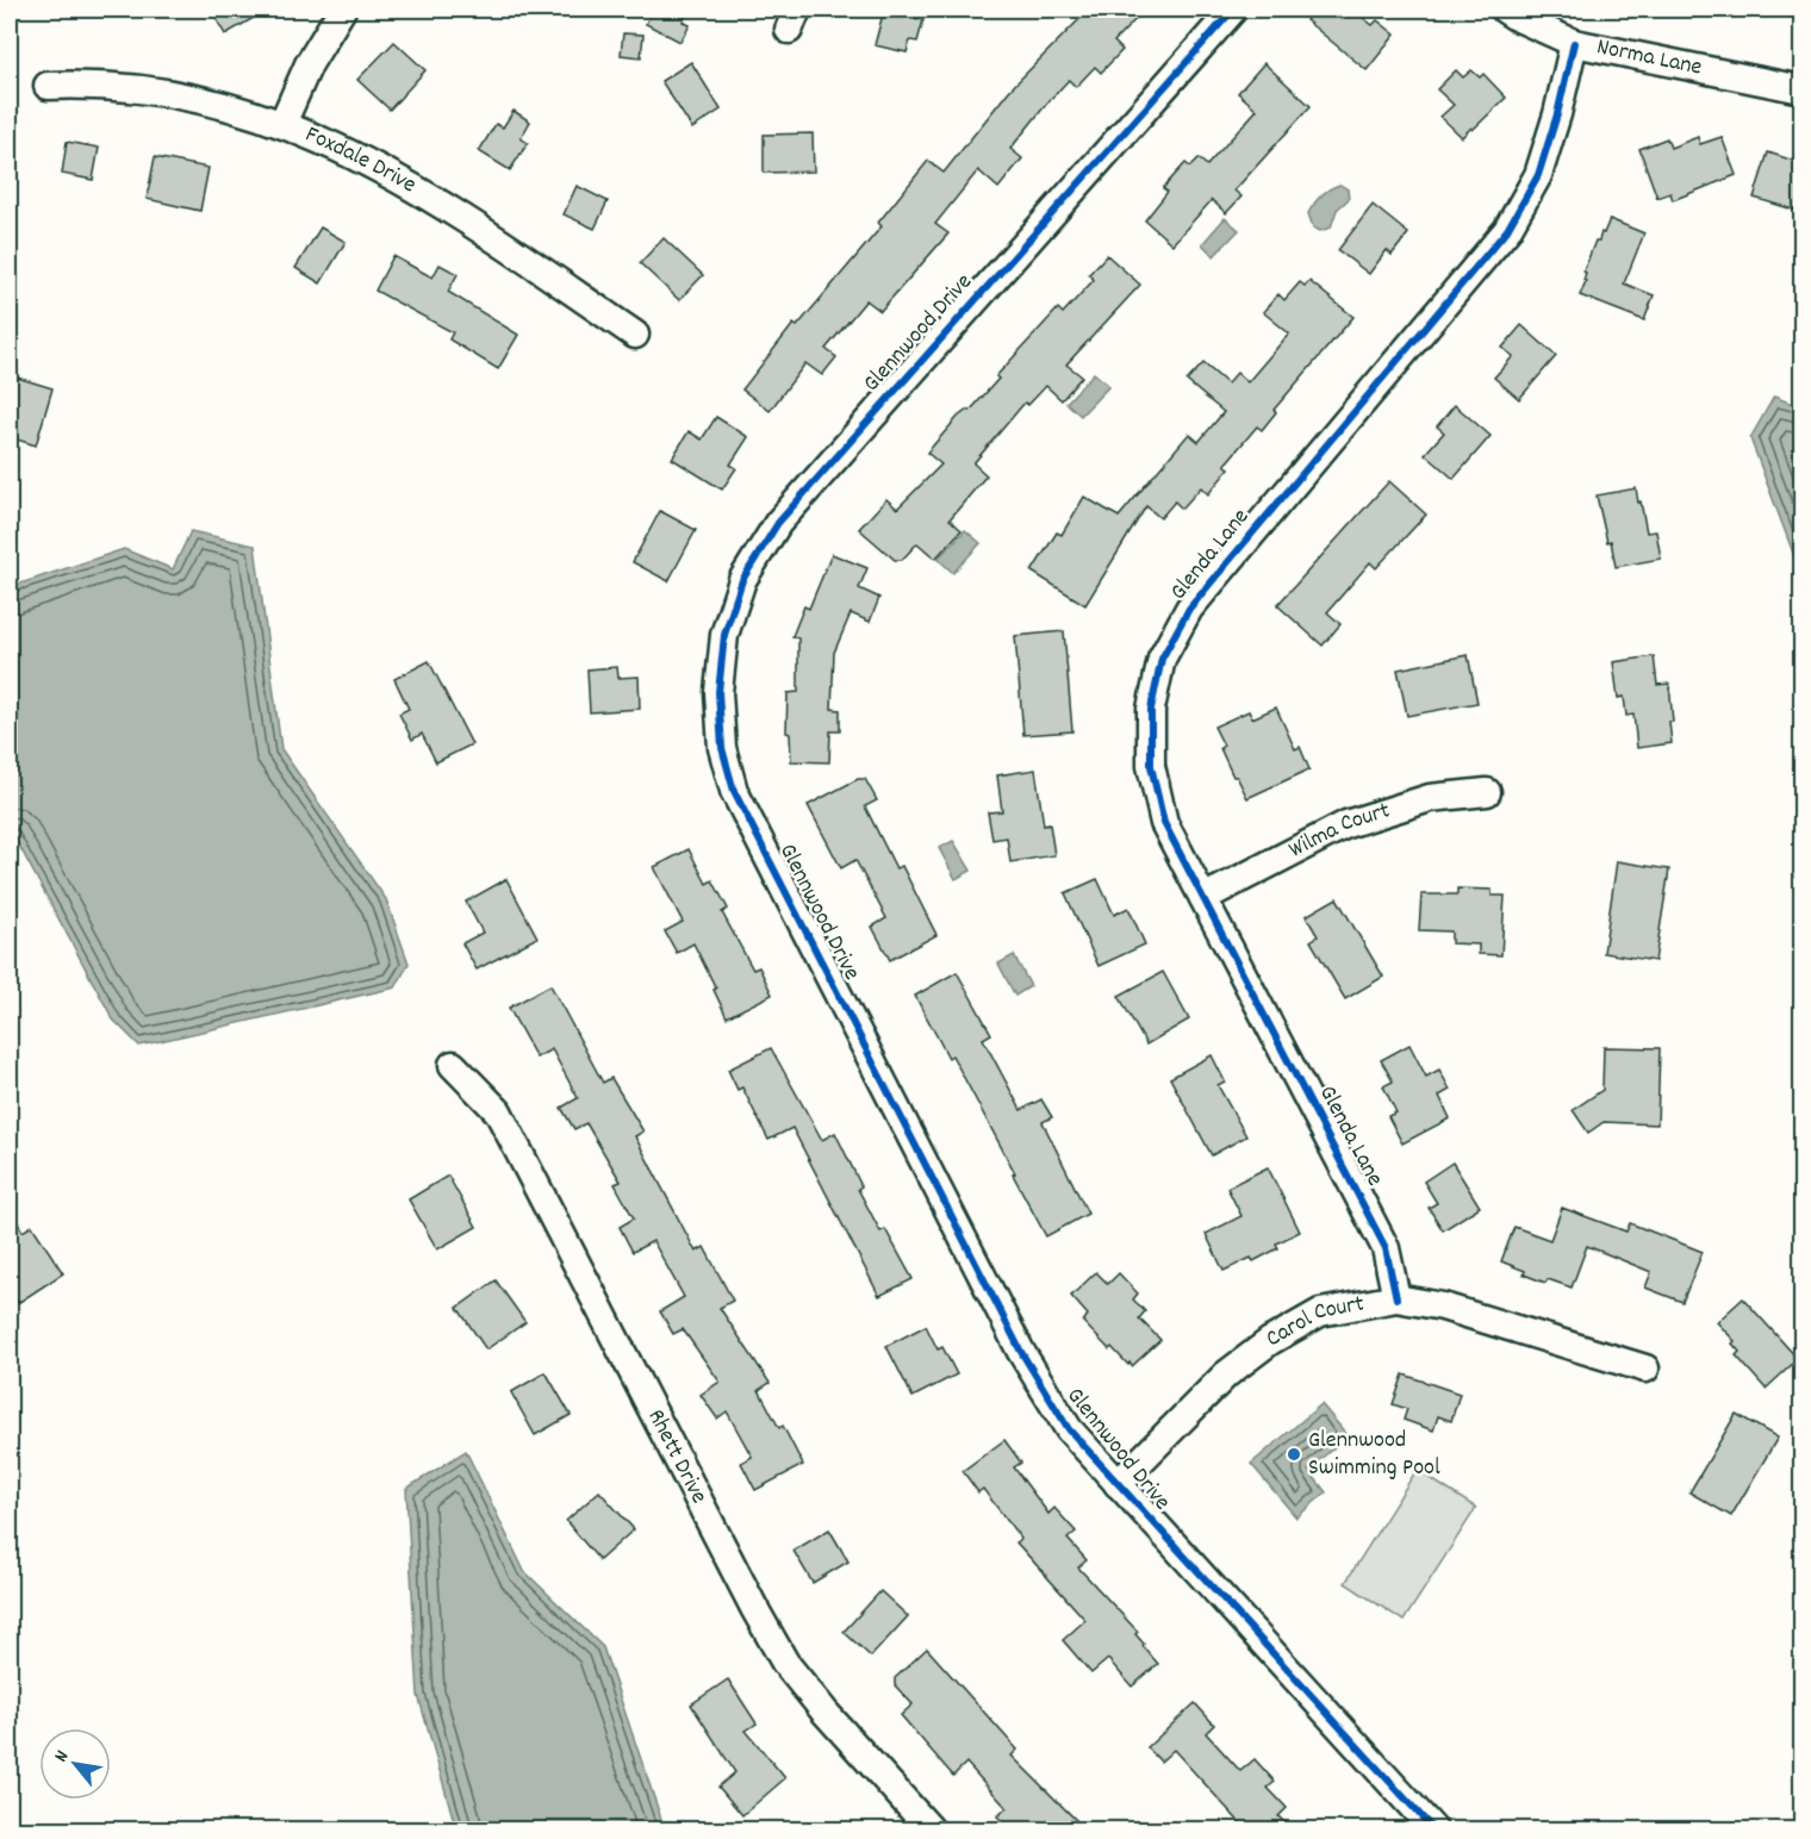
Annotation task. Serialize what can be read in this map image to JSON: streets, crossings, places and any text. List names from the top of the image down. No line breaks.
{"streets":{"street":["Norma Lane","Foxdale Drive","Glennwood Drive","Glenda Lane","Wilma Court","Carol Court","Rhett Drive"]},"crossings":[["Norma Lane","Glenda Lane"],["Glennwood Drive","Carol Court"],["Glenda Lane","Wilma Court"],["Glenda Lane","Carol Court"]],"places":["Glennwood Swimming Pool"],"north":"top left"}
